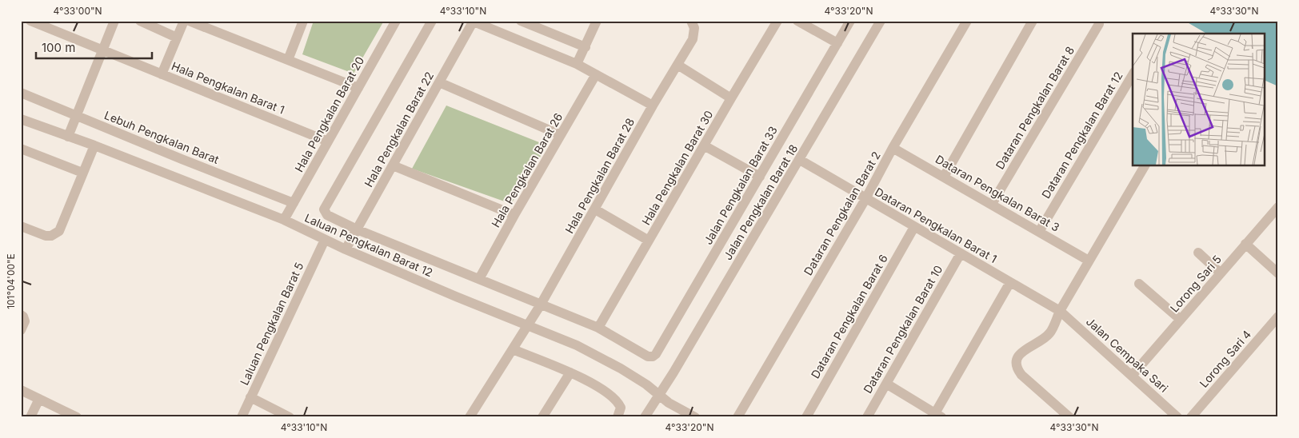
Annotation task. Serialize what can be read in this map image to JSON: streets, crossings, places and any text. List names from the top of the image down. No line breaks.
{"streets":{"street":["Hala Pengkalan Barat 1","Dataran Pengkalan Barat 8","Hala Pengkalan Barat 20","Hala Pengkalan Barat 22","Dataran Pengkalan Barat 12","Lebuh Pengkalan Barat","Hala Pengkalan Barat 30","Hala Pengkalan Barat 26","Hala Pengkalan Barat 28","Jalan Pengkalan Barat 33","Dataran Pengkalan Barat 3","Jalan Pengkalan Barat 18","Dataran Pengkalan Barat 2","Dataran Pengkalan Barat 1","Laluan Pengkalan Barat 12","Lorong Sari 5","Dataran Pengkalan Barat 6","Laluan Pengkalan Barat 5","Dataran Pengkalan Barat 10","Jalan Cempaka Sari","Lorong Sari 4"]},"crossings":[["Hala Pengkalan Barat 1","Hala Pengkalan Barat 20"],["Dataran Pengkalan Barat 8","Dataran Pengkalan Barat 3"],["Hala Pengkalan Barat 20","Lebuh Pengkalan Barat"],["Hala Pengkalan Barat 20","Laluan Pengkalan Barat 12"],["Hala Pengkalan Barat 22","Laluan Pengkalan Barat 12"],["Dataran Pengkalan Barat 12","Dataran Pengkalan Barat 3"],["Hala Pengkalan Barat 30","Jalan Pengkalan Barat 33"],["Hala Pengkalan Barat 28","Laluan Pengkalan Barat 12"],["Dataran Pengkalan Barat 3","Dataran Pengkalan Barat 2"],["Jalan Pengkalan Barat 18","Dataran Pengkalan Barat 1"],["Jalan Pengkalan Barat 18","Laluan Pengkalan Barat 12"],["Dataran Pengkalan Barat 2","Dataran Pengkalan Barat 1"],["Dataran Pengkalan Barat 1","Dataran Pengkalan Barat 6"],["Dataran Pengkalan Barat 1","Dataran Pengkalan Barat 10"],["Dataran Pengkalan Barat 1","Jalan Cempaka Sari"],["Laluan Pengkalan Barat 12","Laluan Pengkalan Barat 5"],["Lorong Sari 5","Jalan Cempaka Sari"]],"scale_bar":"100 m","coordinates":["4°33'00\"N","4°33'10\"N","4°33'20\"N","4°33'30\"N","101°04'00\"E"]}
